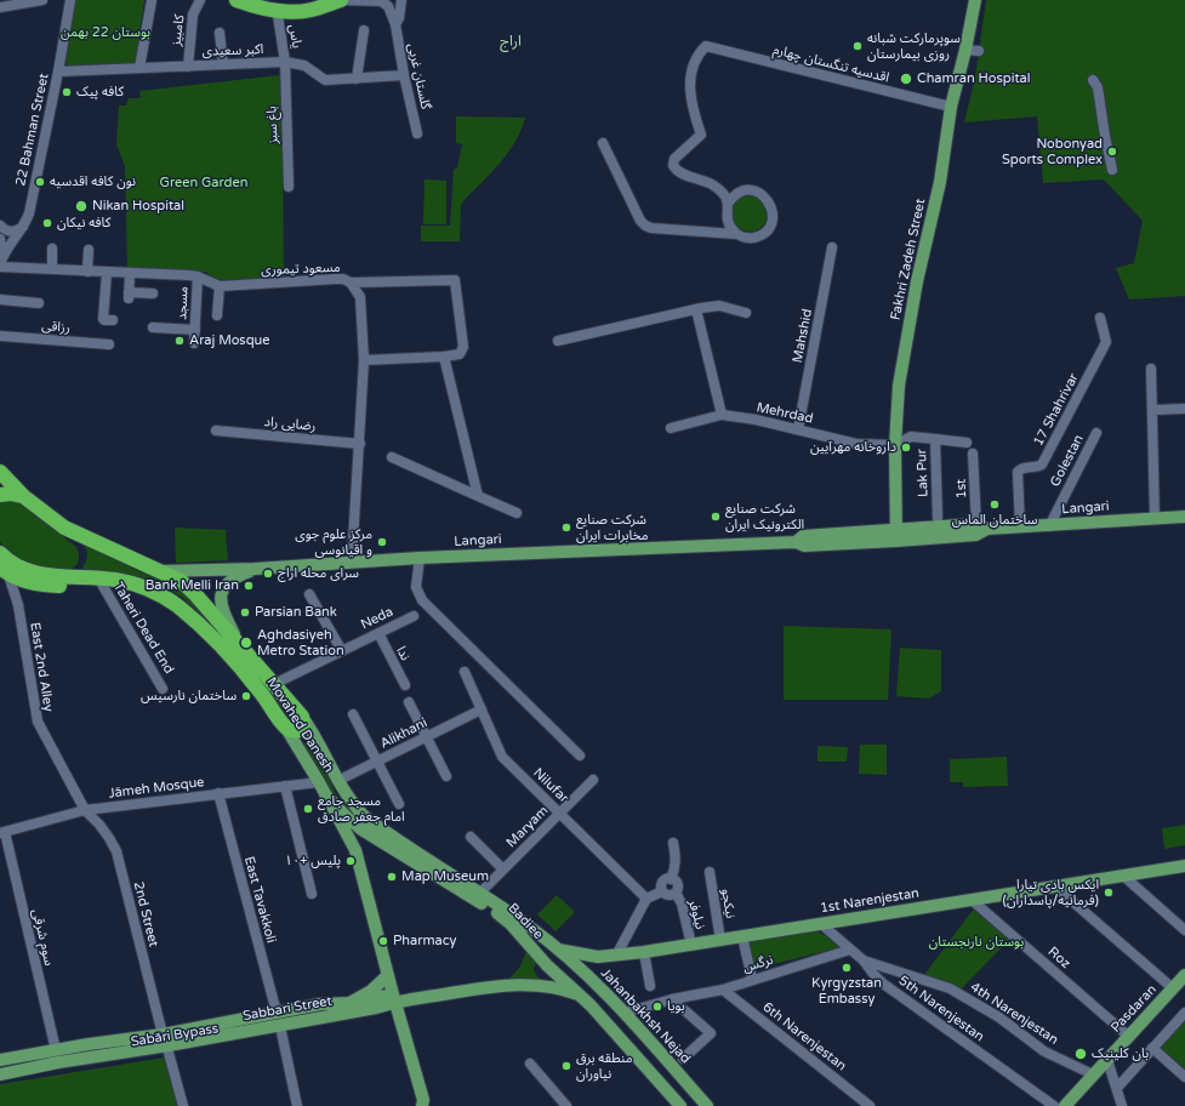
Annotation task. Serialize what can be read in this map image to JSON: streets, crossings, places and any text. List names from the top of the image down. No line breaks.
{"streets":{"highway":["Movahed Danesh"],"main road":["Fakhri Zadeh Street","Langari","1st Narenjestan","Badiee","Sabbari Street","Pasdaran","Jahanbakhsh Nejad","Sabāri Bypass"],"street":["کامبیز","یاس","اکبر سعیدی","اقدسیه تنگستان چهارم","گلستان غربی","باغ سبز","22 Bahman Street","مسعود تیموری","مسجد","رزاقی","Mahshid","17 Shahrivar","Mehrdad","رضایی راد","Golestan","Lak Pur","1st","Neda","Taheri Dead End","ندا","East 2nd Alley","Alikhani","Nilufar","Jāmeh Mosque","Maryam","East Tavakkoli","نیکجو","2nd Street","نیلوفر","سوم شرقی","Roz","نرگس","5th Narenjestan","4th Narenjestan","6th Narenjestan"]},"crossings":[["کامبیز","اکبر سعیدی"],["یاس","اکبر سعیدی"],["یاس","باغ سبز"],["اکبر سعیدی","گلستان غربی"],["اکبر سعیدی","باغ سبز"],["اکبر سعیدی","22 Bahman Street"],["اقدسیه تنگستان چهارم","Fakhri Zadeh Street"],["22 Bahman Street","مسعود تیموری"],["Fakhri Zadeh Street","Mehrdad"],["Fakhri Zadeh Street","Lak Pur"],["Fakhri Zadeh Street","Langari"],["مسعود تیموری","مسجد"],["مسعود تیموری","رضایی راد"],["مسعود تیموری","Langari"],["Mahshid","Mehrdad"],["17 Shahrivar","Langari"],["Mehrdad","Lak Pur"],["Golestan","Langari"],["1st","Langari"],["Langari","Movahed Danesh"],["Neda","ندا"],["Neda","Movahed Danesh"],["Taheri Dead End","Movahed Danesh"],["East 2nd Alley","Jāmeh Mosque"],["East 2nd Alley","2nd Street"],["Movahed Danesh","Alikhani"],["Movahed Danesh","Jāmeh Mosque"],["Movahed Danesh","Maryam"],["Movahed Danesh","Badiee"],["Movahed Danesh","Sabbari Street"],["Movahed Danesh","Jahanbakhsh Nejad"],["Alikhani","Nilufar"],["Nilufar","Maryam"],["Jāmeh Mosque","East Tavakkoli"],["Jāmeh Mosque","2nd Street"],["Jāmeh Mosque","سوم شرقی"],["Maryam","Jahanbakhsh Nejad"],["East Tavakkoli","Sabāri Bypass"],["1st Narenjestan","نیکجو"],["1st Narenjestan","نیلوفر"],["1st Narenjestan","Roz"],["1st Narenjestan","5th Narenjestan"],["1st Narenjestan","Jahanbakhsh Nejad"],["2nd Street","Sabāri Bypass"],["Badiee","Sabbari Street"],["سوم شرقی","Sabāri Bypass"],["Roz","Pasdaran"],["نرگس","5th Narenjestan"],["نرگس","Jahanbakhsh Nejad"],["نرگس","6th Narenjestan"],["Sabbari Street","Sabāri Bypass"],["5th Narenjestan","4th Narenjestan"],["Pasdaran","4th Narenjestan"]],"districts":["اراج"],"parks":["بوستان 22 بهمن","Green Garden","بوستان نارنجستان"],"places":["سوپرمارکت شبانه روزی بیمارستان","Chamran Hospital","کافه پیک","Nobonyad Sports Complex","نون کافه اقدسیه","Nikan Hospital","کافه نیکان","Araj Mosque","داروخانه مهرآیین","ساختمان الماس","شرکت صنایع الکترونیک ایران","شرکت صنایع مخابرات ایران","مرکز علوم جوی و اقیانوسی","سرای محله اراج","Bank Melli Iran","Parsian Bank","Aghdasiyeh Metro Station","ساختمان نارسیس","مسجد جامع امام جعفر صادق","پلیس +۱۰","Map Museum","ایکس بادی تیارا (فرمانیه/پاسداران)","Pharmacy","Kyrgyzstan Embassy","بویا","بان کلینیک","منطقه برق نیاوران"]}
